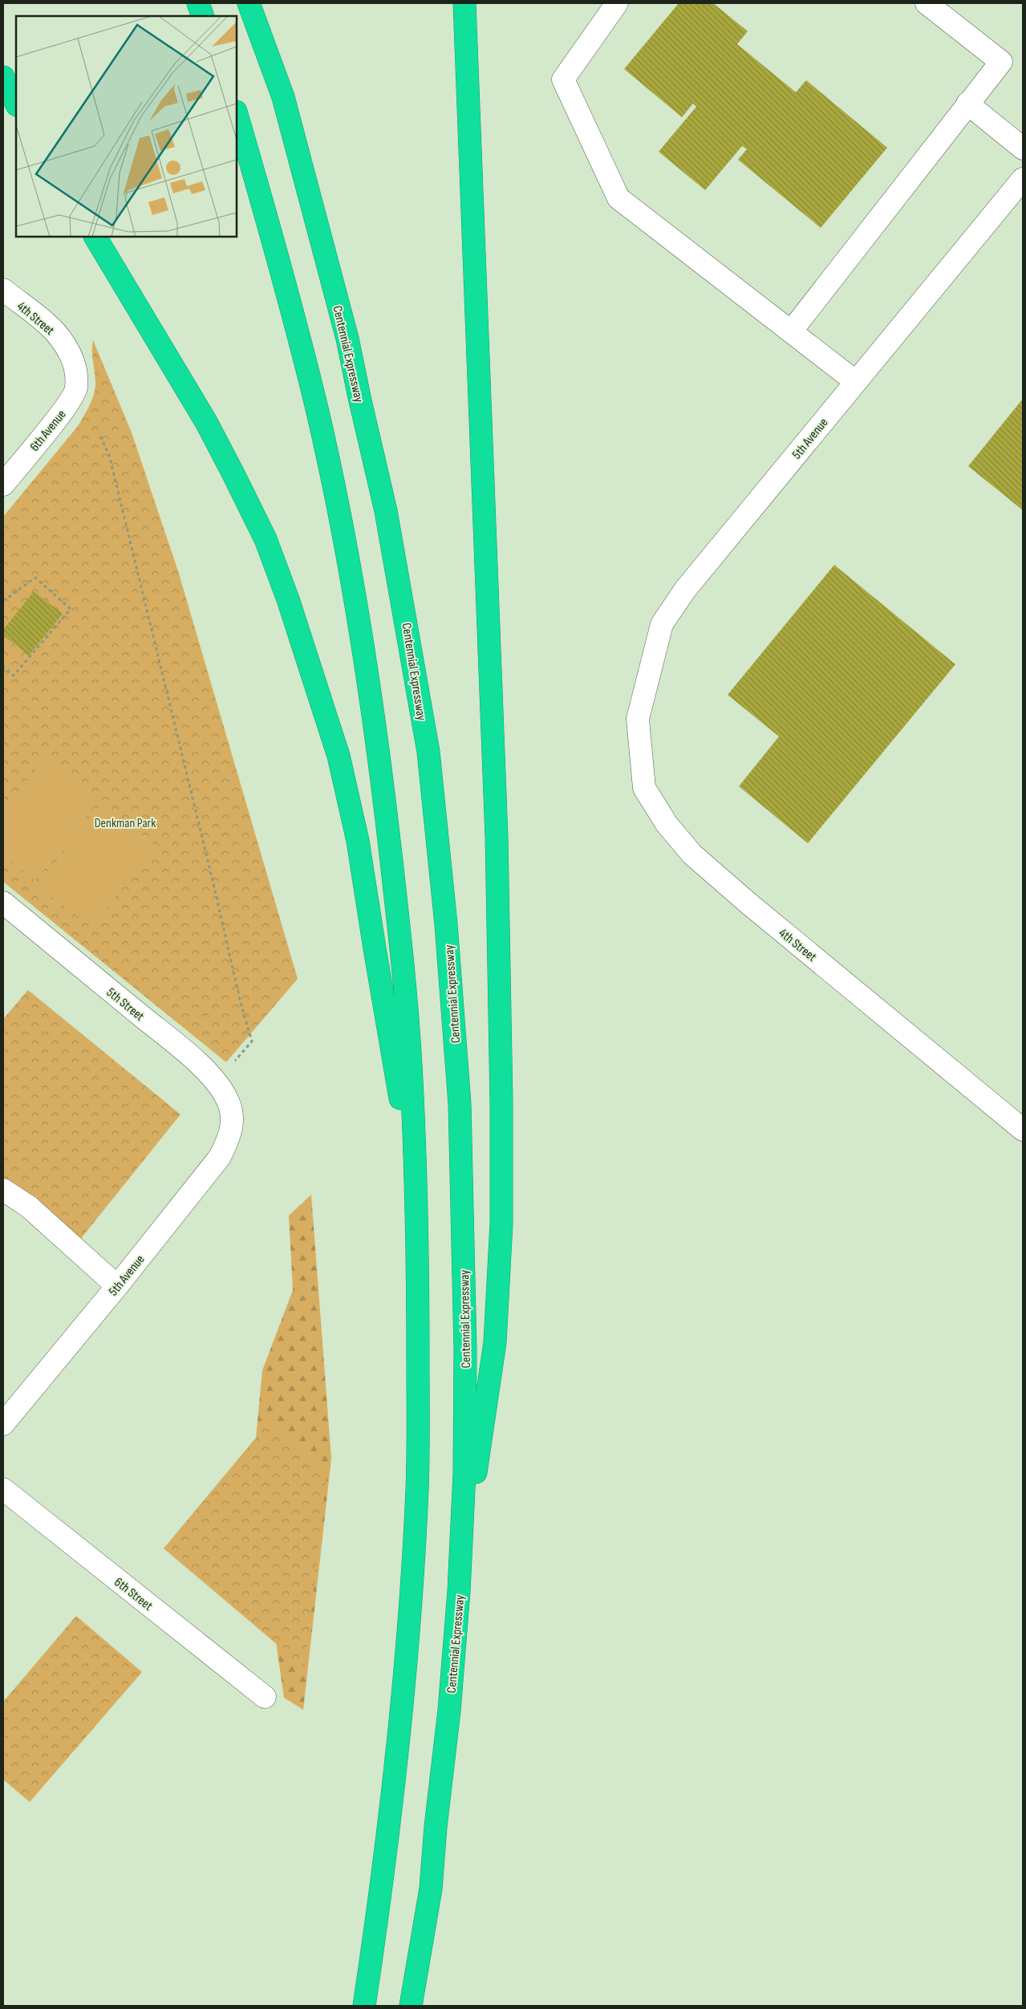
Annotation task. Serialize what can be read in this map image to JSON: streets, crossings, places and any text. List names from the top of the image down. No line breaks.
{"streets":{"highway":["Centennial Expressway"],"street":["4th Street","6th Avenue","5th Avenue","5th Street","6th Street"]},"crossings":[["4th Street","6th Avenue"],["4th Street","5th Avenue"],["5th Avenue","5th Street"]],"parks":["Denkman Park"]}
